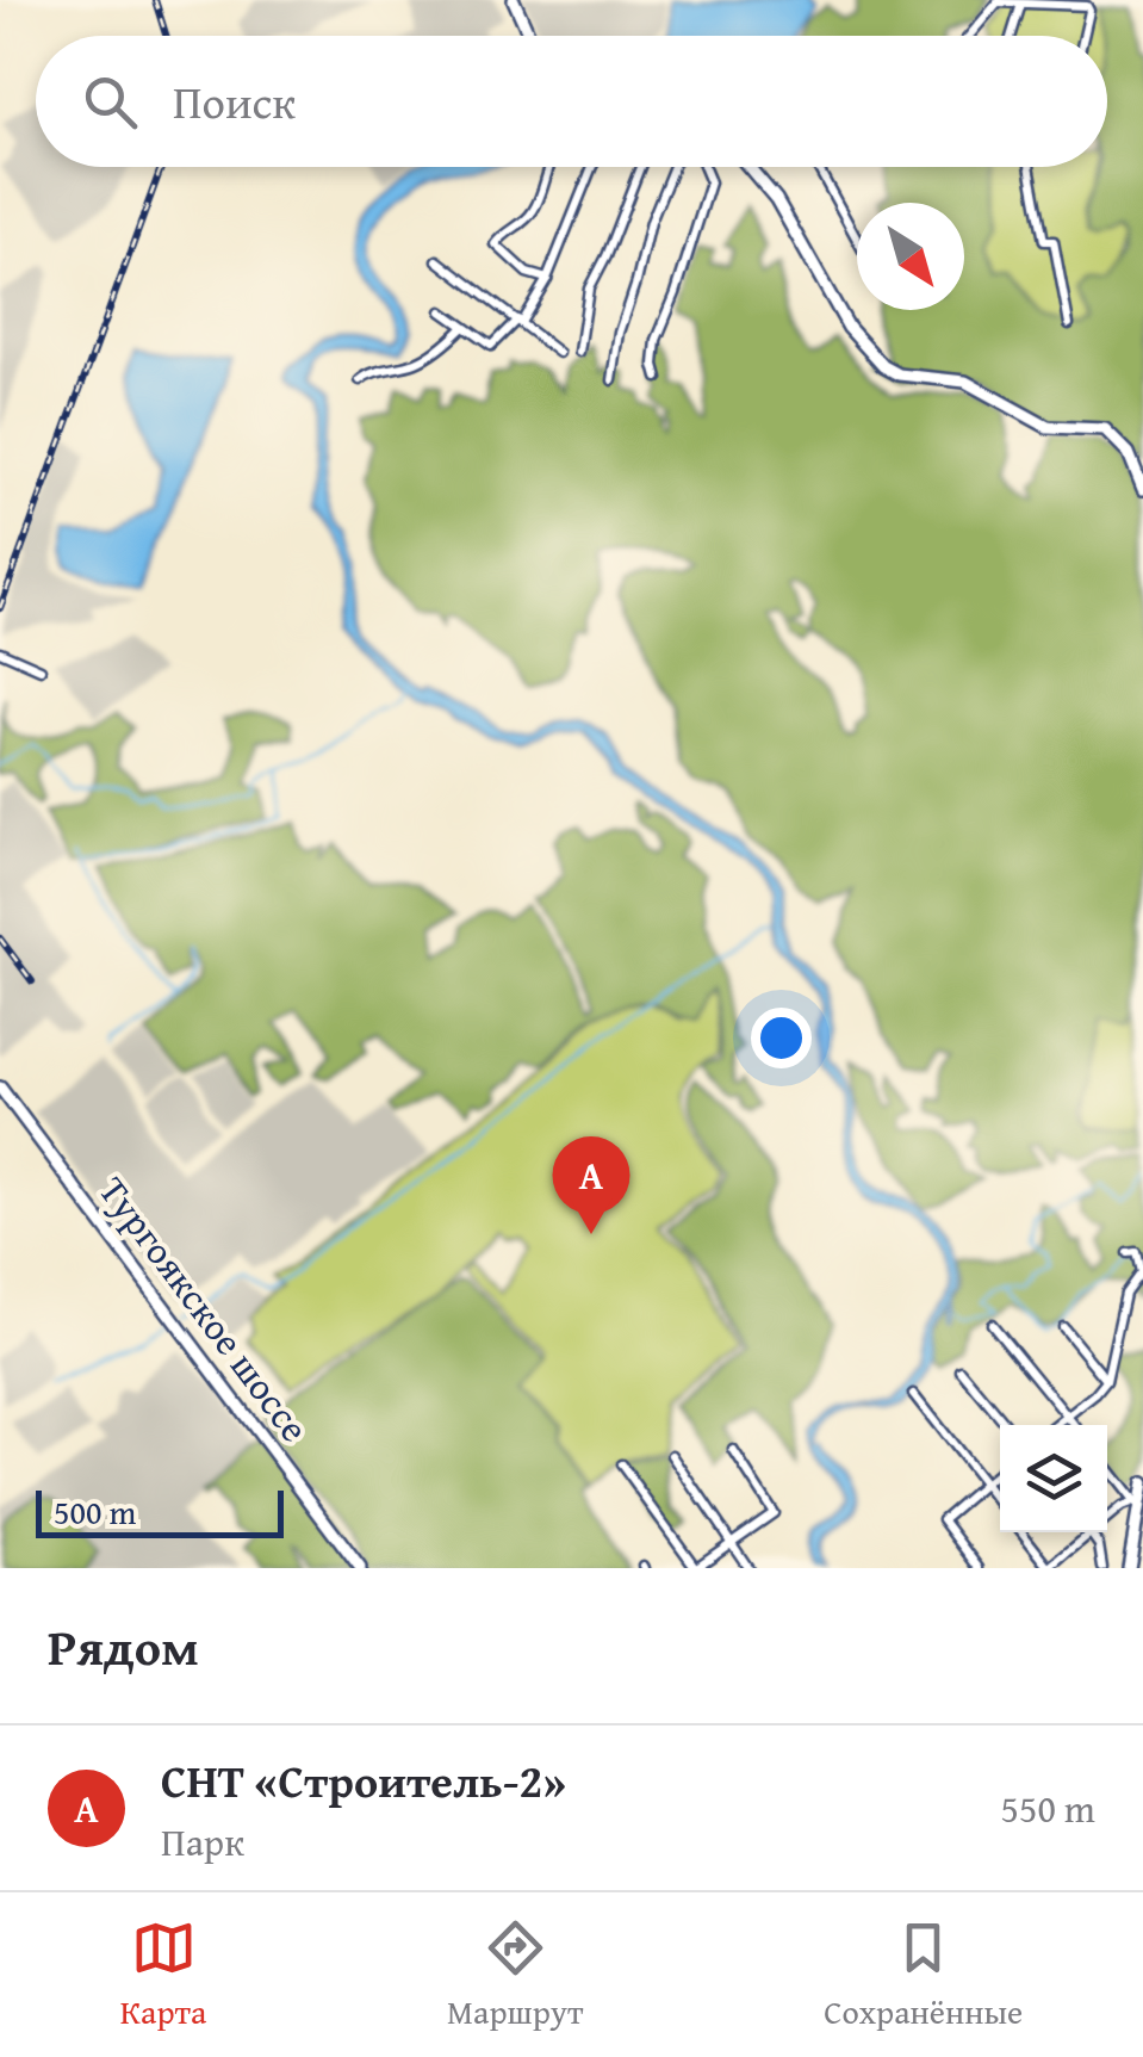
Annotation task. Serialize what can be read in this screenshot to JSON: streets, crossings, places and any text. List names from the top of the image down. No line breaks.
{"streets":{"main road":["Тургоякское шоссе"]},"scale_bar":"500 m","north":"bottom right","page":{"search":"Поиск","pins":"A","scale":"500 m","heading":"Рядом","list":[{"mark":"A","name":"СНТ «Строитель-2»","note":"Парк","value":"550 m"}],"nav":["Карта","Маршрут","Сохранённые"]}}
